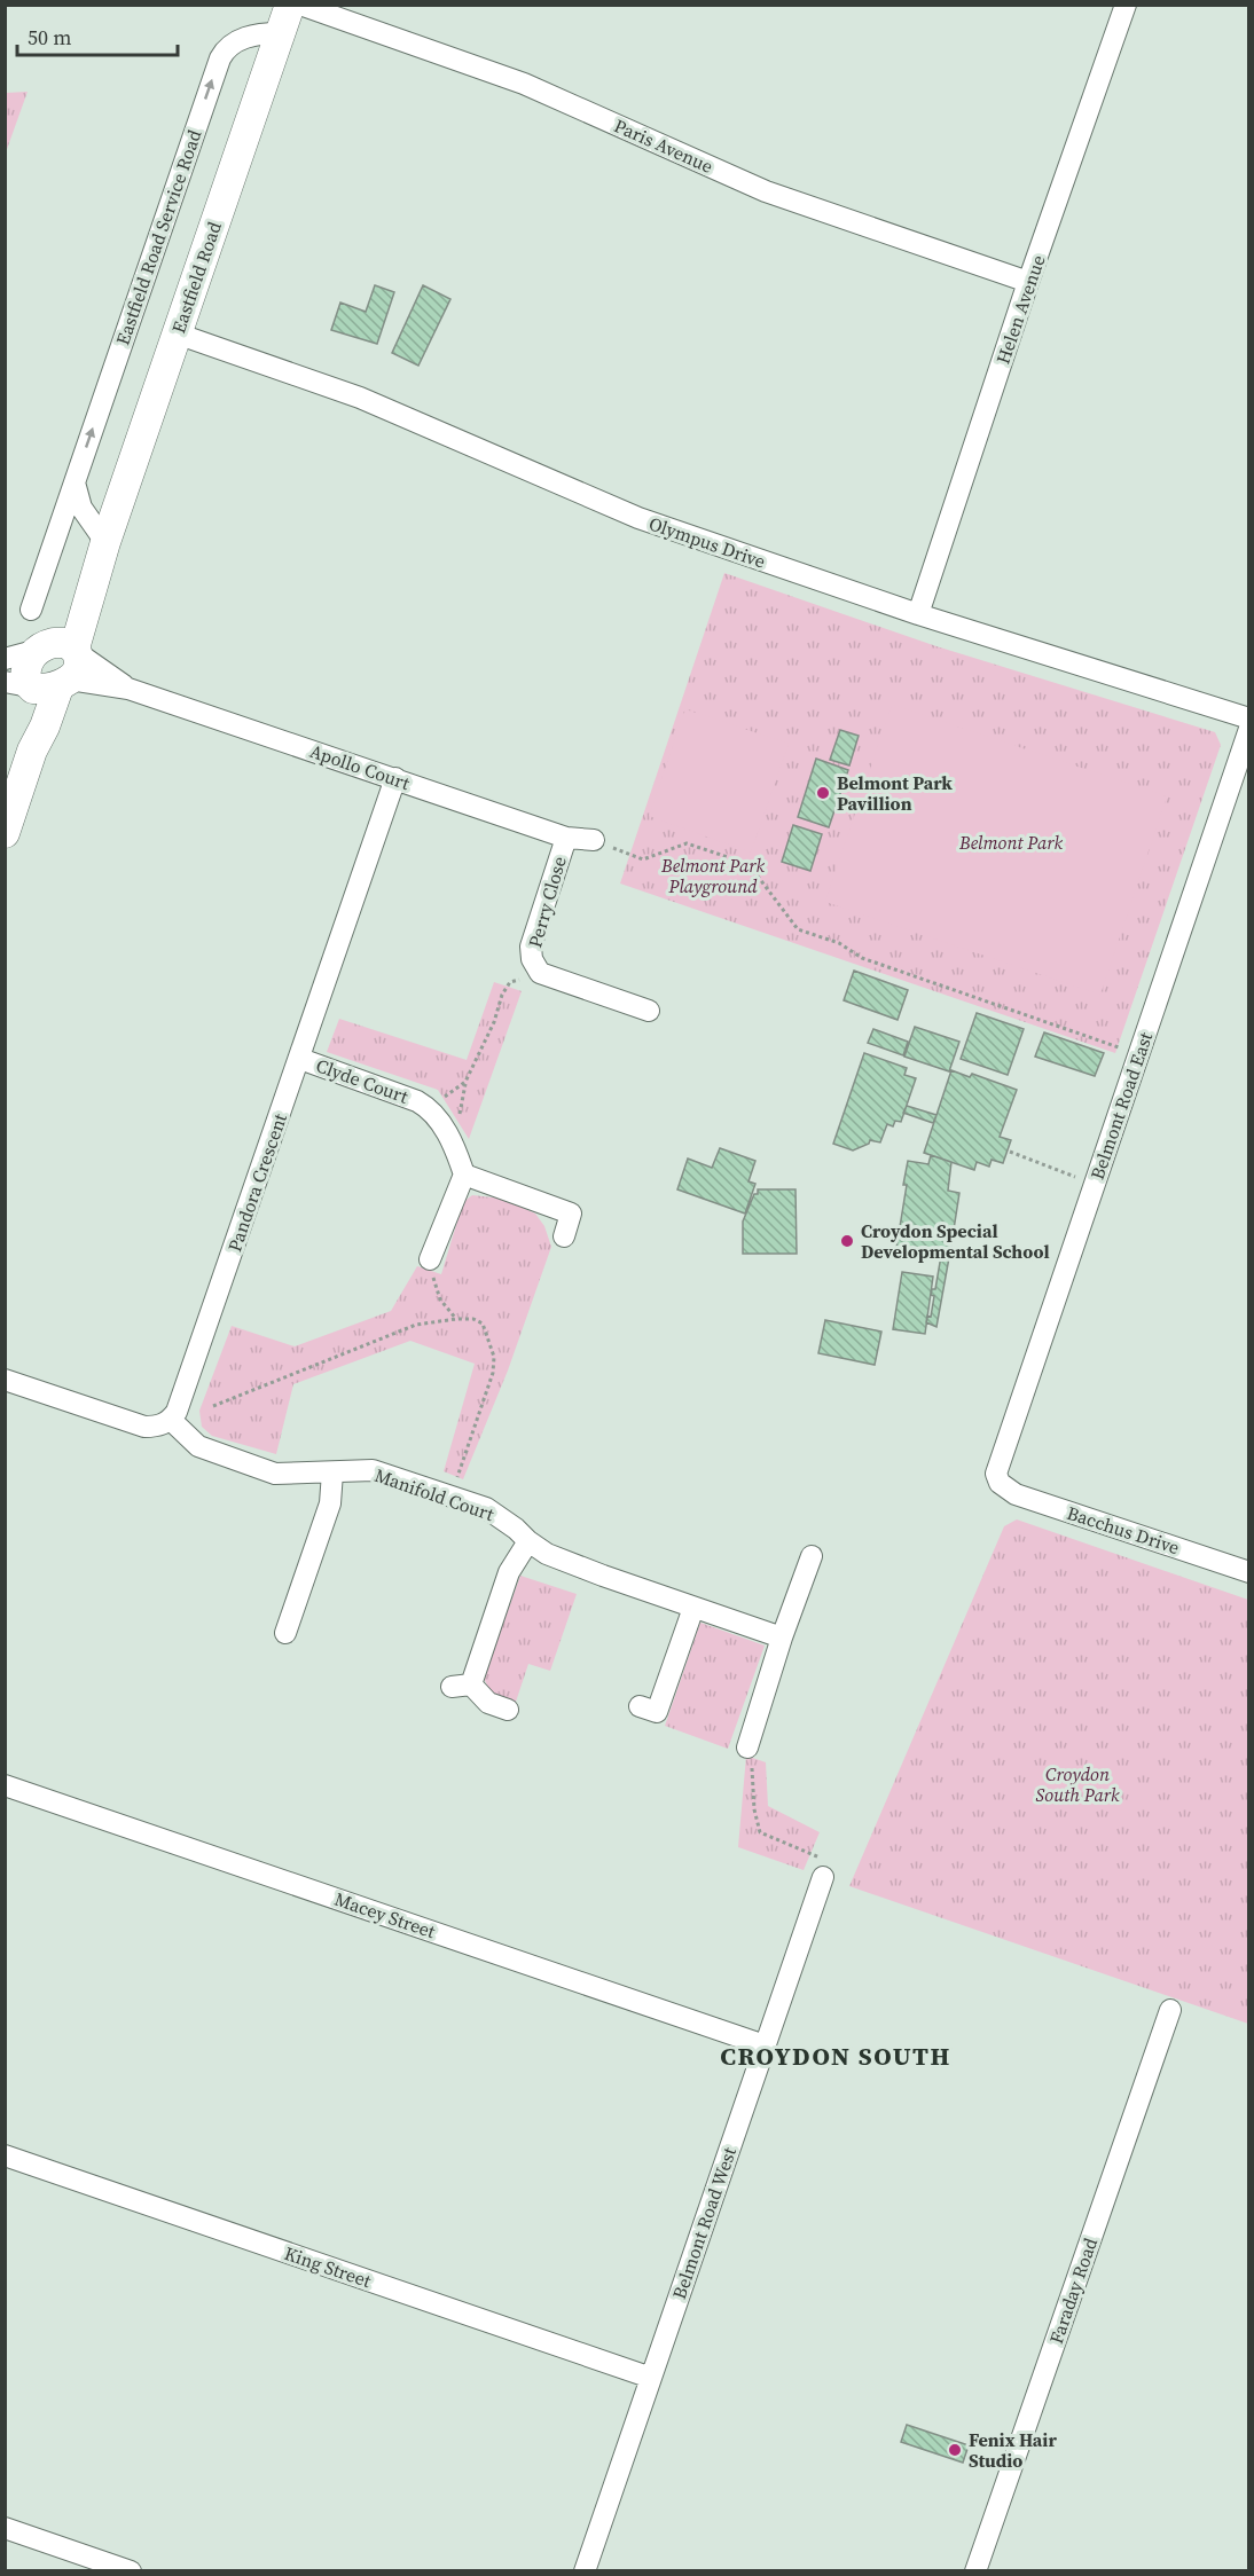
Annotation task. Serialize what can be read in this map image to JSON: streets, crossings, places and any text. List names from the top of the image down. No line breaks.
{"streets":{"main road":["Eastfield Road"],"street":["Paris Avenue","Eastfield Road Service Road","Helen Avenue","Olympus Drive","Apollo Court","Perry Close","Clyde Court","Belmont Road East","Pandora Crescent","Manifold Court","Bacchus Drive","Macey Street","Belmont Road West","King Street","Faraday Road"]},"crossings":[["Paris Avenue","Helen Avenue"],["Eastfield Road Service Road","Eastfield Road"],["Eastfield Road","Olympus Drive"],["Eastfield Road","Apollo Court"],["Helen Avenue","Olympus Drive"],["Apollo Court","Perry Close"],["Apollo Court","Pandora Crescent"],["Clyde Court","Pandora Crescent"],["Belmont Road East","Bacchus Drive"],["Pandora Crescent","Manifold Court"],["Macey Street","Belmont Road West"],["Belmont Road West","King Street"]],"one_way":["Eastfield Road Service Road"],"districts":["CROYDON SOUTH"],"parks":["Belmont Park","Belmont Park Playground","Croydon South Park"],"places":["Belmont Park Pavillion","Croydon Special Developmental School","Fenix Hair Studio"],"scale_bar":"50 m"}
